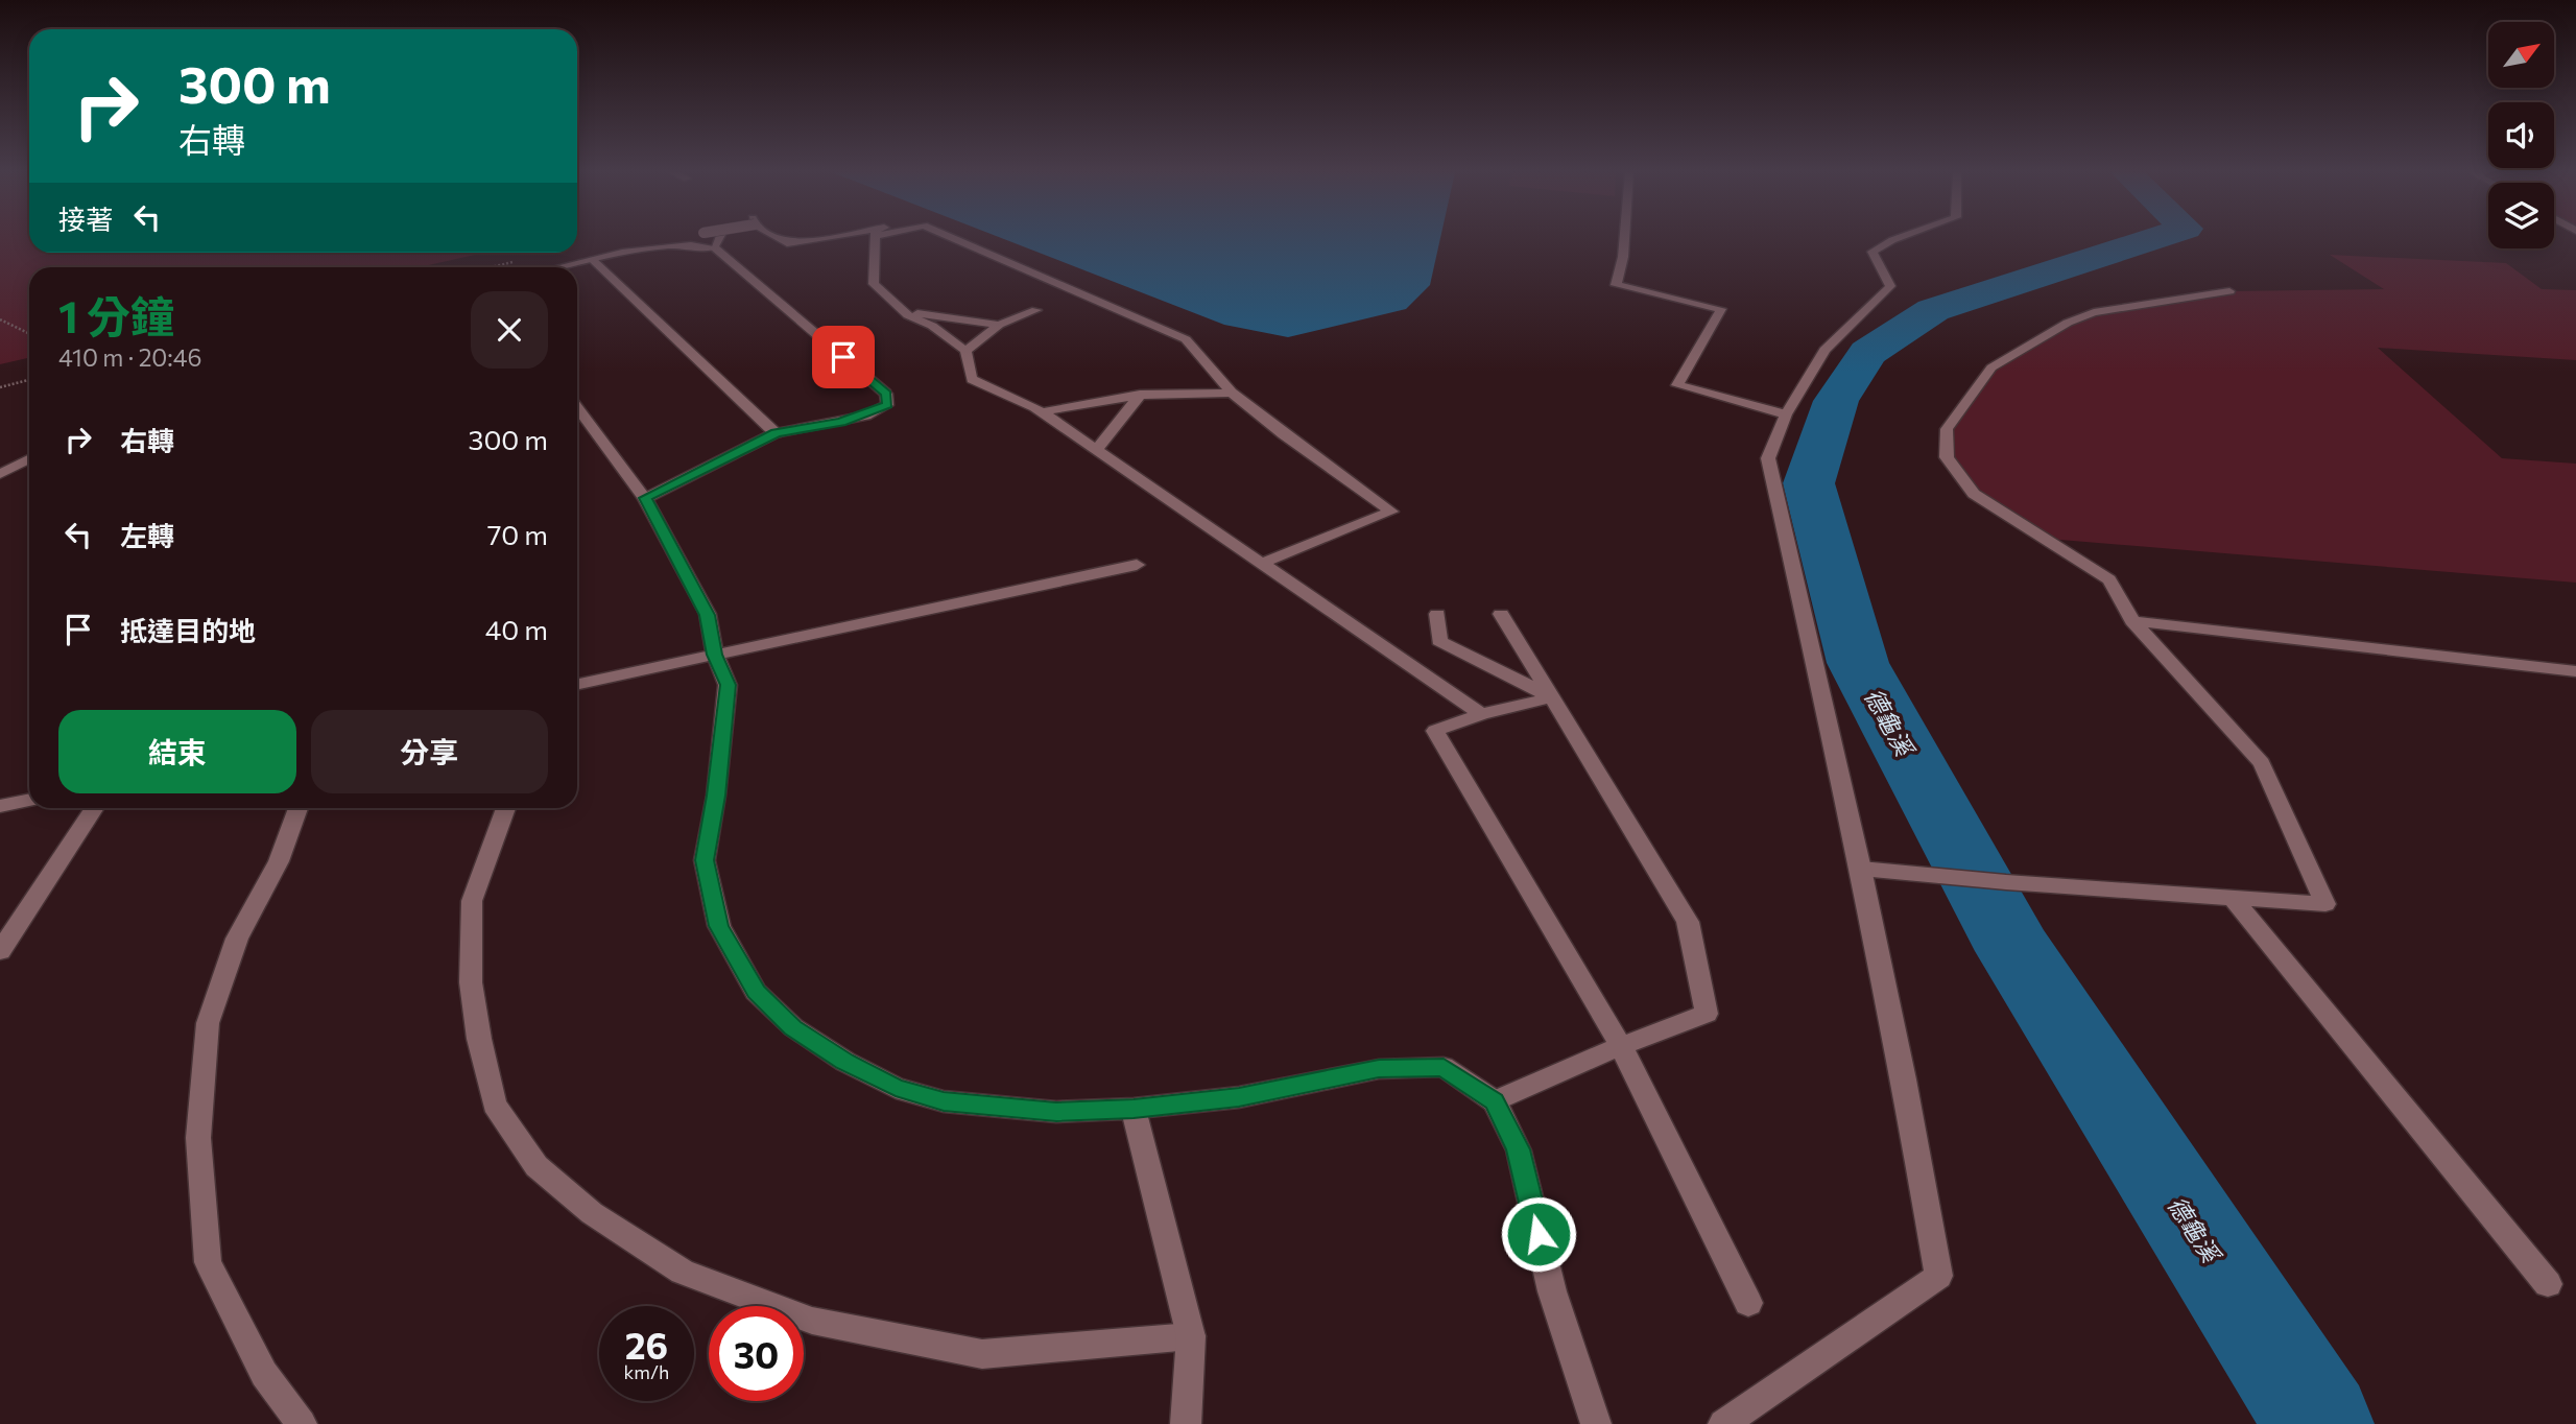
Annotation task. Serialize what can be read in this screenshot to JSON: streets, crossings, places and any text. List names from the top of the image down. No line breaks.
{"water":["德龜溪"],"north":"top right","page":{"turn":["300 m","右轉"],"then":"接著","heading":["1 分鐘","410 m · 20:46"],"list":[{"name":"右轉","value":"300 m"},{"name":"左轉","value":"70 m"},{"name":"抵達目的地","value":"40 m"}],"buttons":["結束","分享"],"speed":"26 km/h","limit":"30"}}
